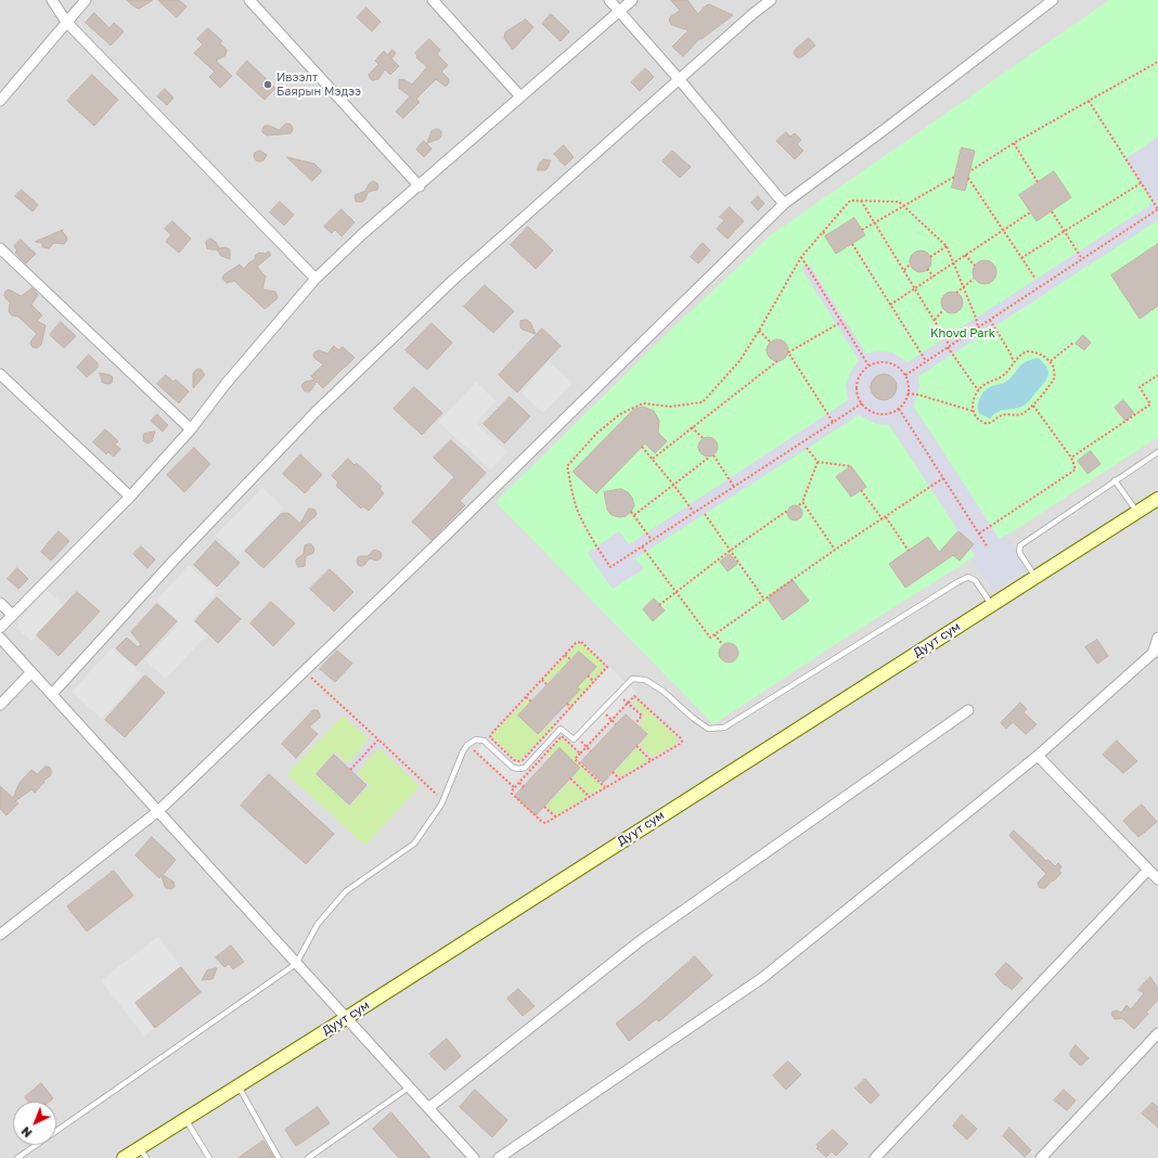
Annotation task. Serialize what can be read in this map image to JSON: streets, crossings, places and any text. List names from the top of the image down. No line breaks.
{"streets":{"main road":["Дуут сум"]},"parks":["Khovd Park"],"places":["Ивээлт Баярын Мэдээ"],"north":"bottom left"}
